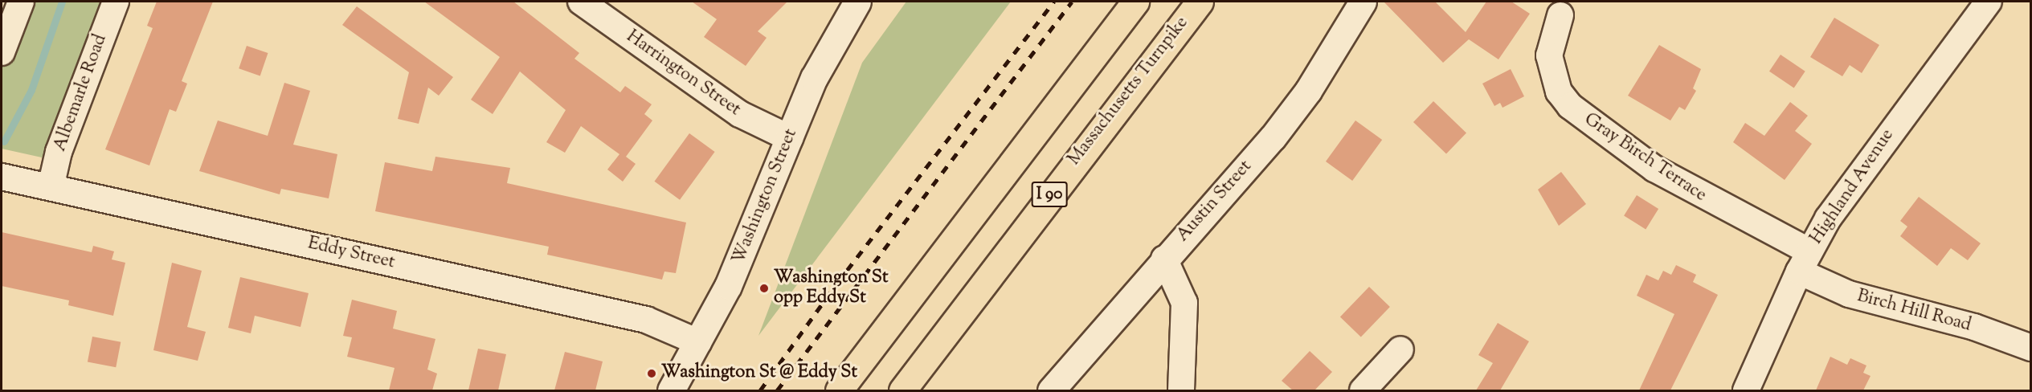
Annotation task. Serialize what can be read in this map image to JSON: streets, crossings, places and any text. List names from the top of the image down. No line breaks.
{"streets":{"highway":["Massachusetts Turnpike","I 90"],"main road":["Washington Street","Austin Street"],"street":["Harrington Street","Albemarle Road","Gray Birch Terrace","Highland Avenue","Eddy Street","Birch Hill Road"]},"crossings":[["Harrington Street","Washington Street"],["Albemarle Road","Eddy Street"],["Gray Birch Terrace","Highland Avenue"],["Gray Birch Terrace","Birch Hill Road"],["Highland Avenue","Birch Hill Road"],["Washington Street","Eddy Street"]],"places":["Washington St opp Eddy St","Washington St @ Eddy St"]}
